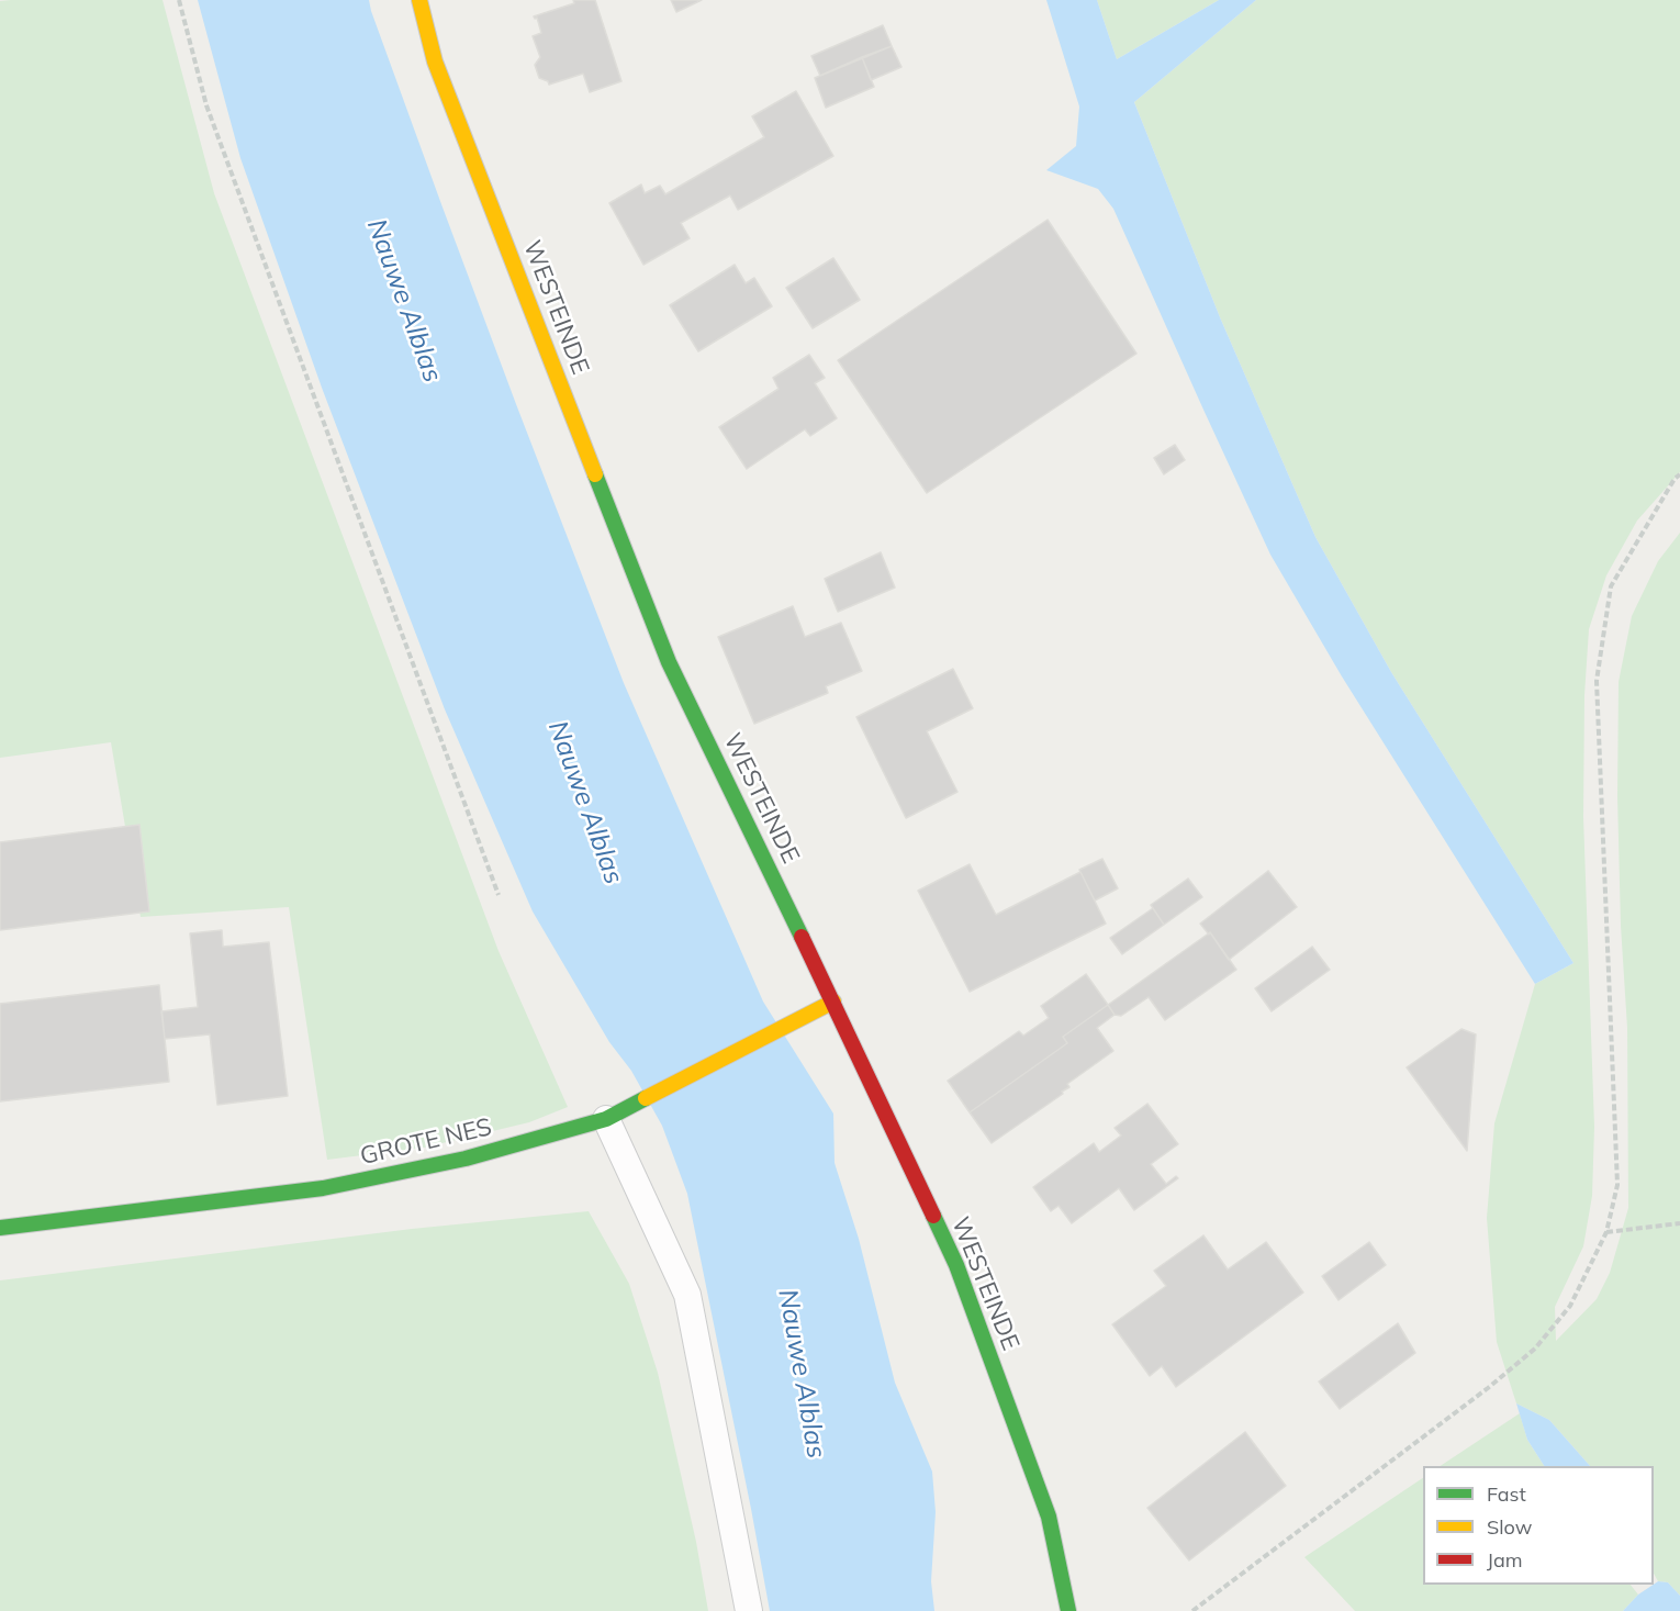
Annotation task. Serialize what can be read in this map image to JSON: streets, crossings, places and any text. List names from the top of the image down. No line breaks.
{"streets":{"street":["WESTEINDE","GROTE NES"]},"crossings":[["WESTEINDE","GROTE NES"]],"water":["Nauwe Alblas"],"legend":["Fast","Slow","Jam"]}
